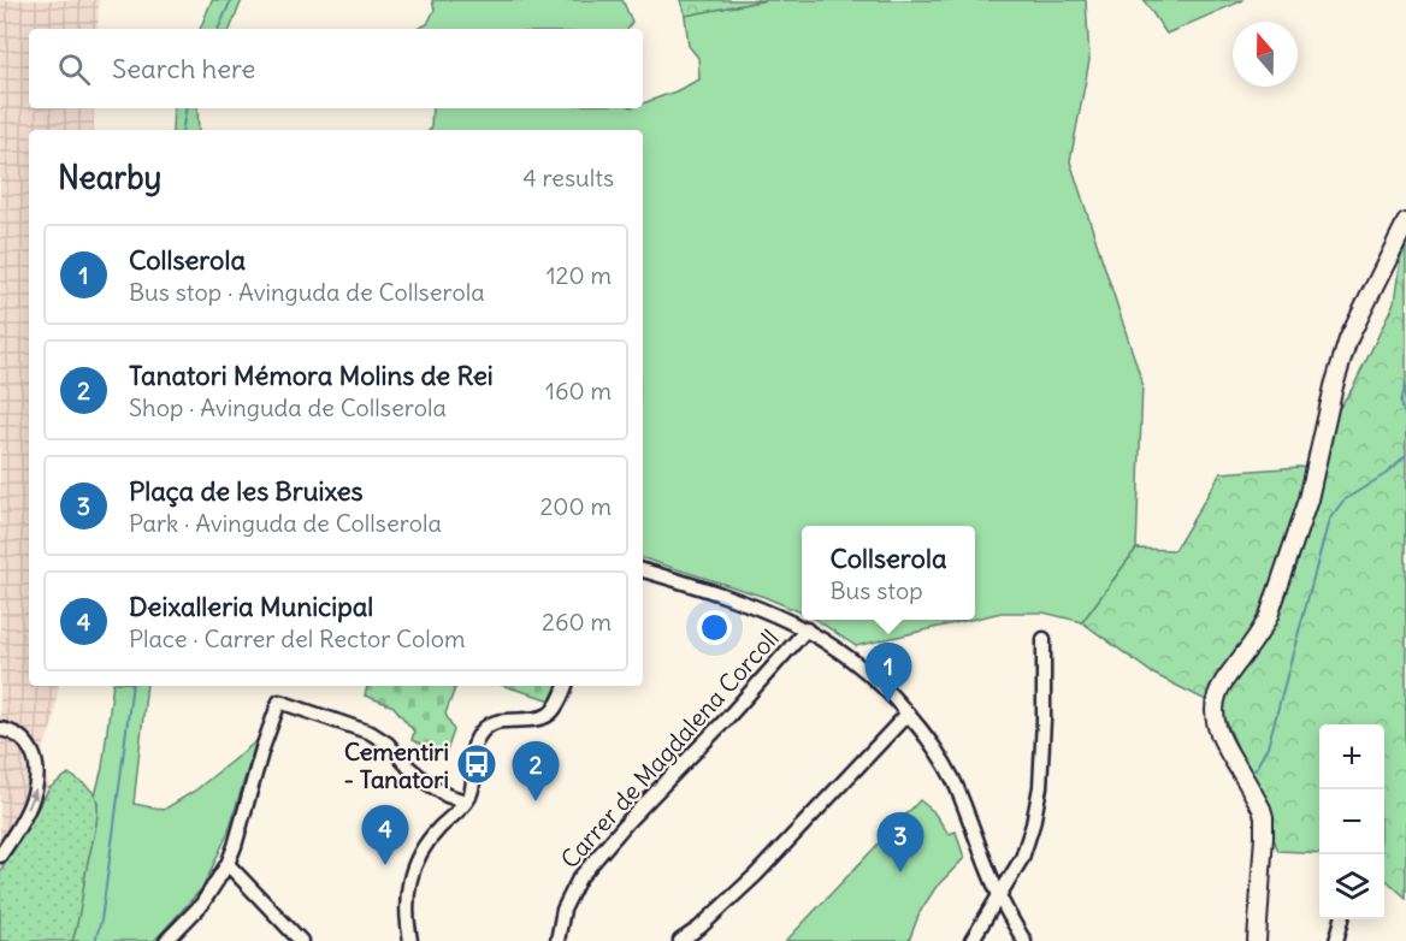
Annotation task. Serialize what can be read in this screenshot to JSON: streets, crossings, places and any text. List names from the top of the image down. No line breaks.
{"streets":{"street":["Carrer de Magdalena Corcoll"]},"places":{"bus stop":["Cementiri - Tanatori"]},"north":"top","page":{"search":"Search here","heading":["Nearby","4 results"],"list":[{"mark":"1","name":"Collserola","note":"Bus stop · Avinguda de Collserola","value":"120 m"},{"mark":"2","name":"Tanatori Mémora Molins de Rei","note":"Shop · Avinguda de Collserola","value":"160 m"},{"mark":"3","name":"Plaça de les Bruixes","note":"Park · Avinguda de Collserola","value":"200 m"},{"mark":"4","name":"Deixalleria Municipal","note":"Place · Carrer del Rector Colom","value":"260 m"}],"popup":["Collserola","Bus stop"],"pins":["1","2","4","3"],"map_buttons":["+","−"]}}
